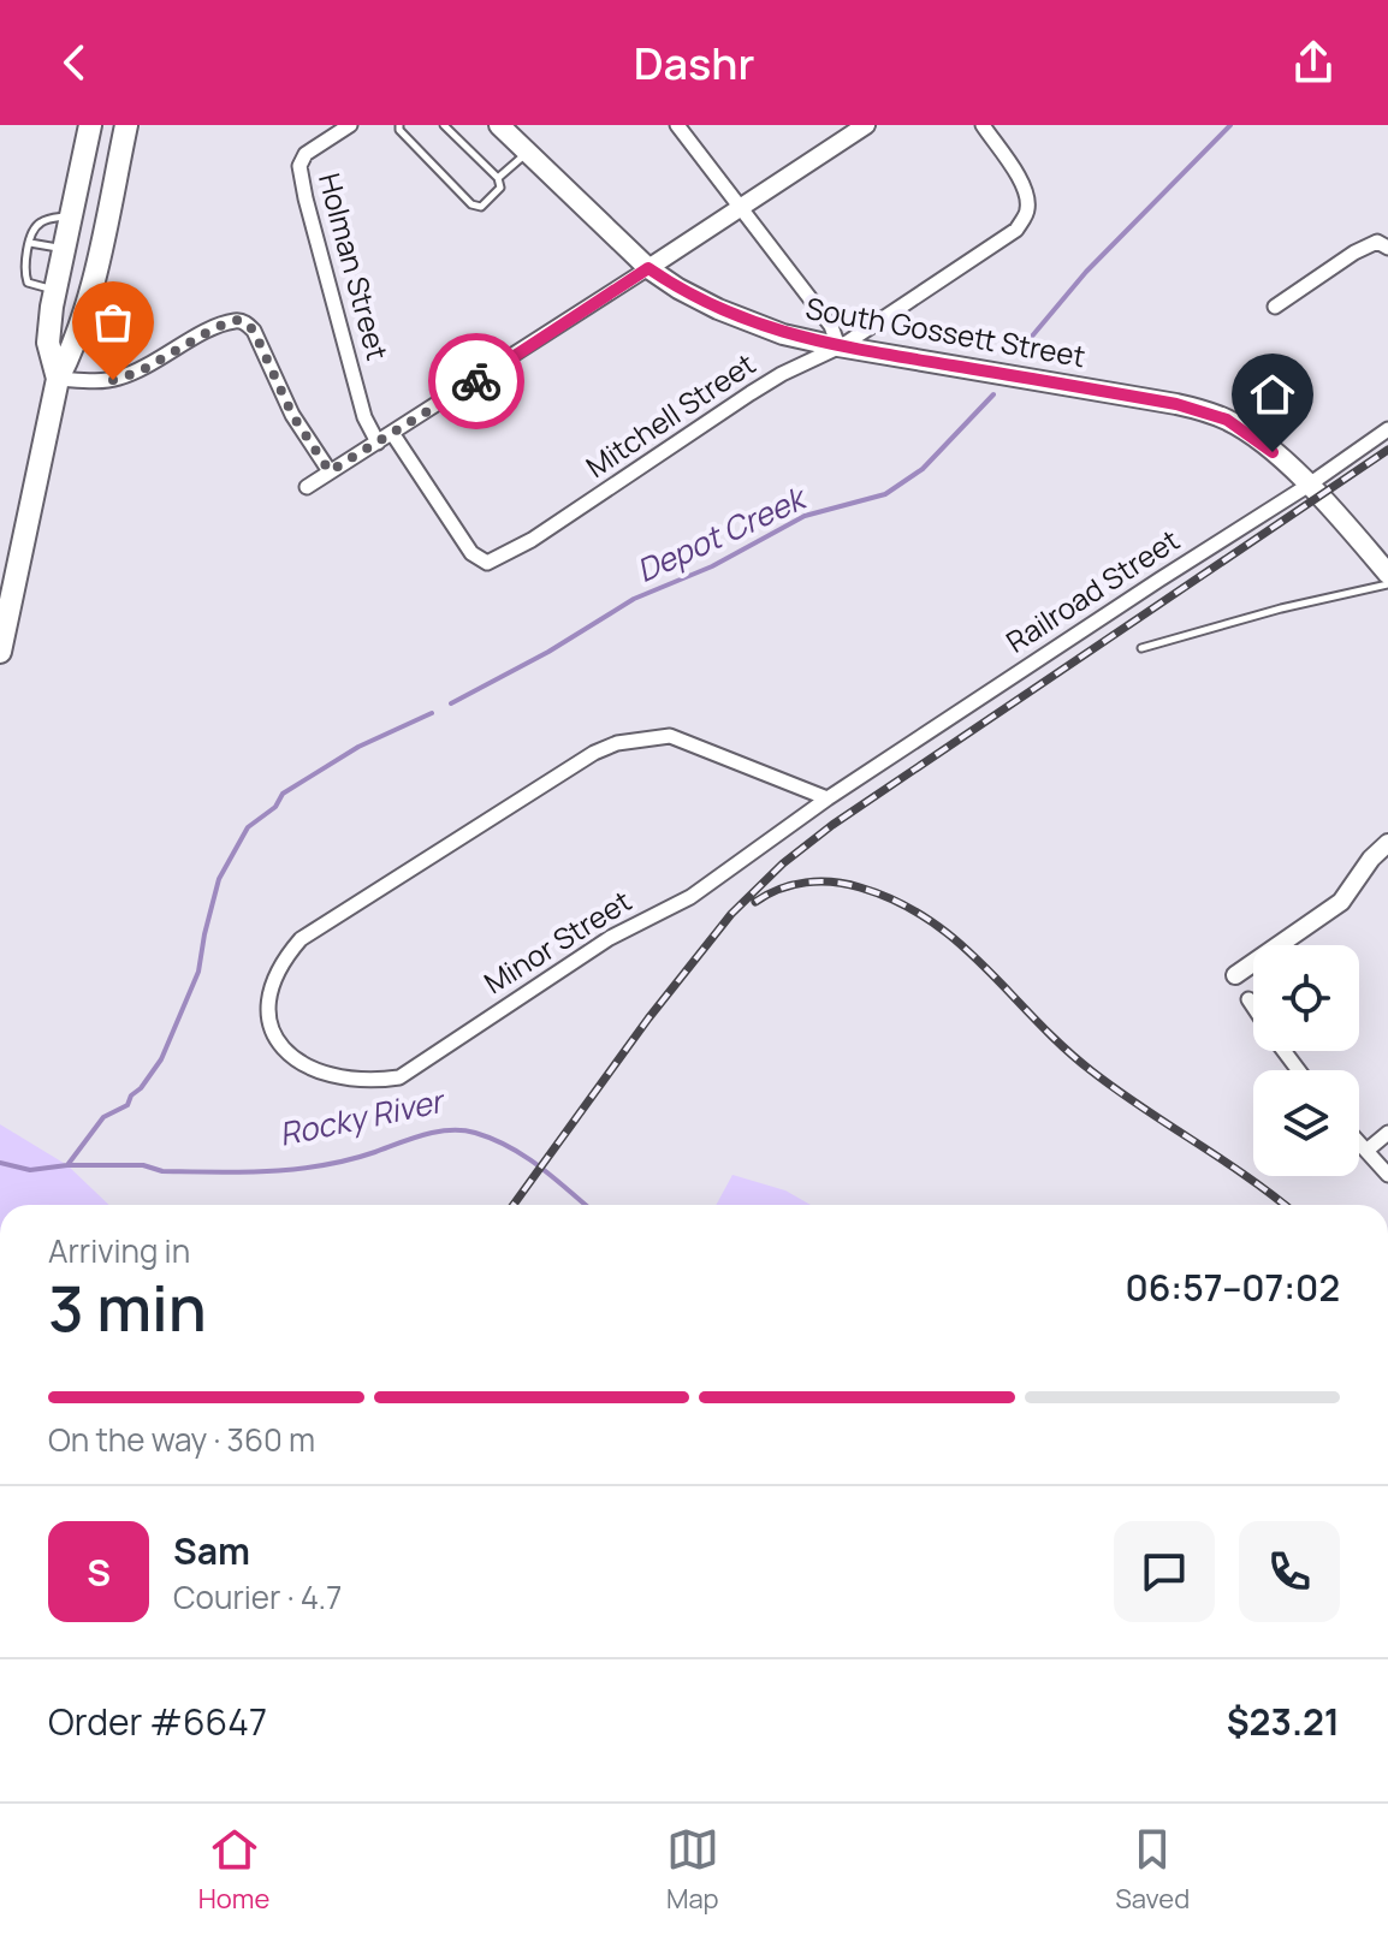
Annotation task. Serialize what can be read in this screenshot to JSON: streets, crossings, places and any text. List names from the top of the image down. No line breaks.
{"streets":{"main road":["South Gossett Street"],"street":["Holman Street","Mitchell Street","Railroad Street","Minor Street"]},"crossings":[["South Gossett Street","Mitchell Street"],["South Gossett Street","Railroad Street"],["Railroad Street","Minor Street"]],"water":["Depot Creek","Rocky River"],"page":{"header":"Dashr","heading":["3 min","Arriving in","06:57–07:02"],"panel":["Sam","Courier · 4.7","Order #6647","$23.21"],"bar":"On the way · 360 m","round":"S","tabs":["Home","Map","Saved"]}}
